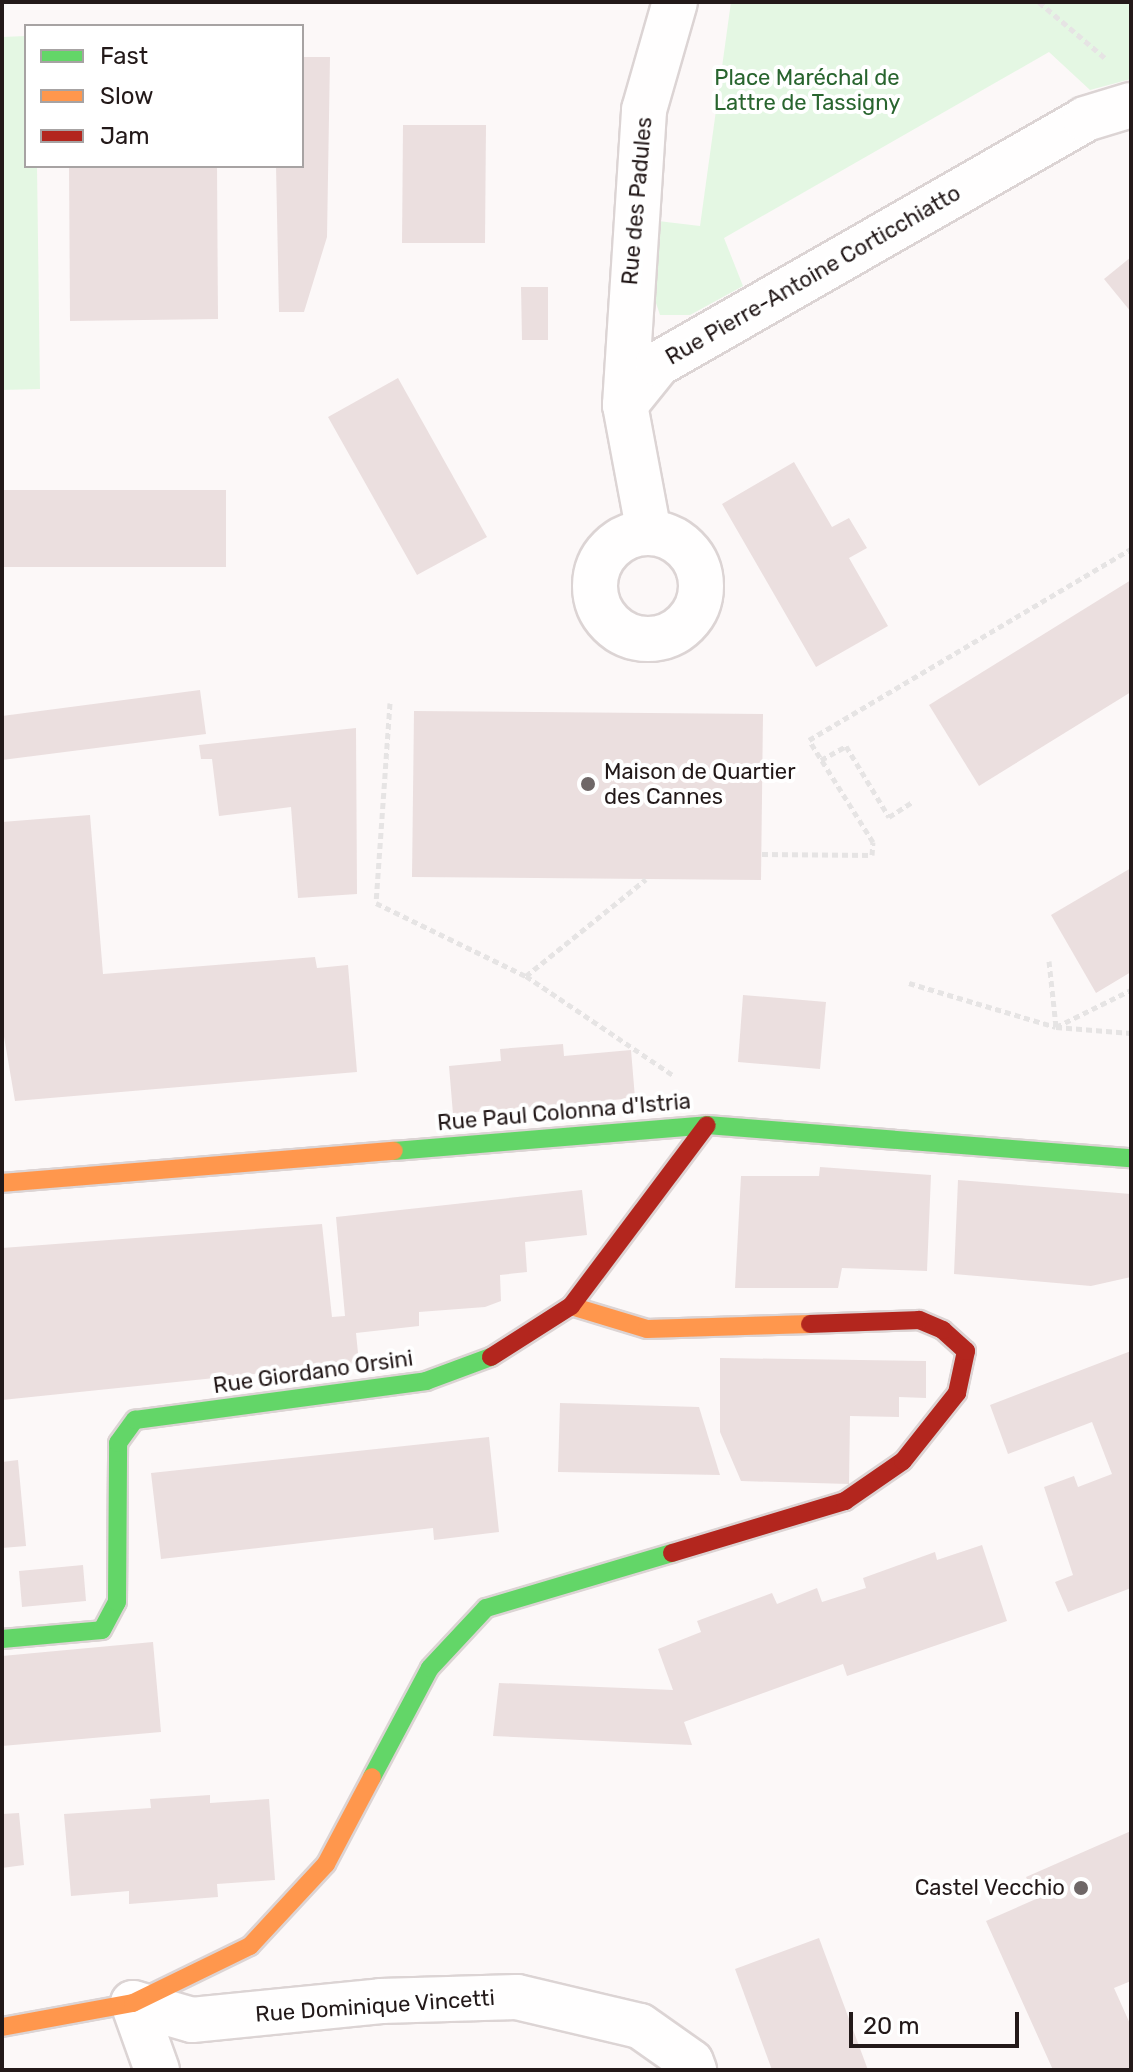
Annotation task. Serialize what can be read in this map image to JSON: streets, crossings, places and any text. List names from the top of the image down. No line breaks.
{"streets":{"street":["Rue des Padules","Rue Pierre-Antoine Corticchiatto","Rue Paul Colonna d'Istria","Rue Giordano Orsini","Rue Dominique Vincetti"]},"crossings":[["Rue des Padules","Rue Pierre-Antoine Corticchiatto"],["Rue Paul Colonna d'Istria","Rue Giordano Orsini"]],"parks":["Place Maréchal de Lattre de Tassigny"],"places":["Maison de Quartier des Cannes","Castel Vecchio"],"legend":["Fast","Slow","Jam"],"scale_bar":"20 m"}
